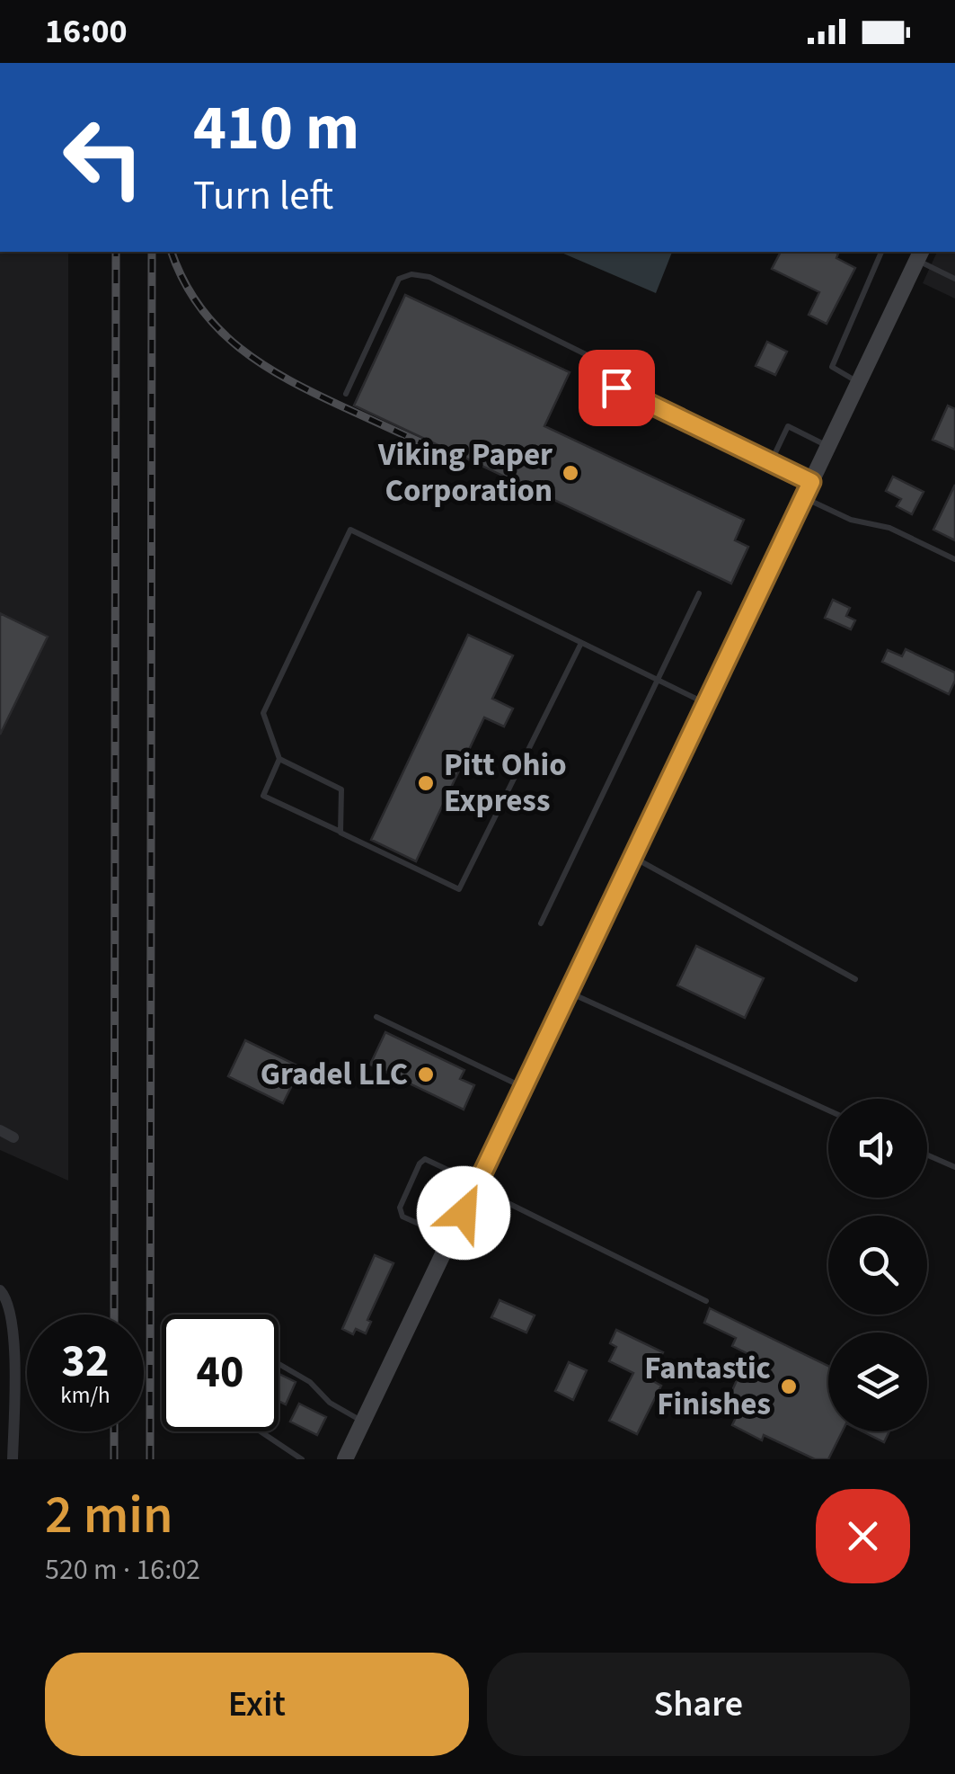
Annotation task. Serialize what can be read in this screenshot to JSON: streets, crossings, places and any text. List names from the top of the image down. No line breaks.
{"places":["Viking Paper Corporation","Pitt Ohio Express","Gradel LLC","Fantastic Finishes"],"page":{"status":"16:00","turn":["410 m","Turn left"],"speed":"32 km/h","limit":"40","heading":["2 min","520 m · 16:02"],"buttons":["Exit","Share"]}}
